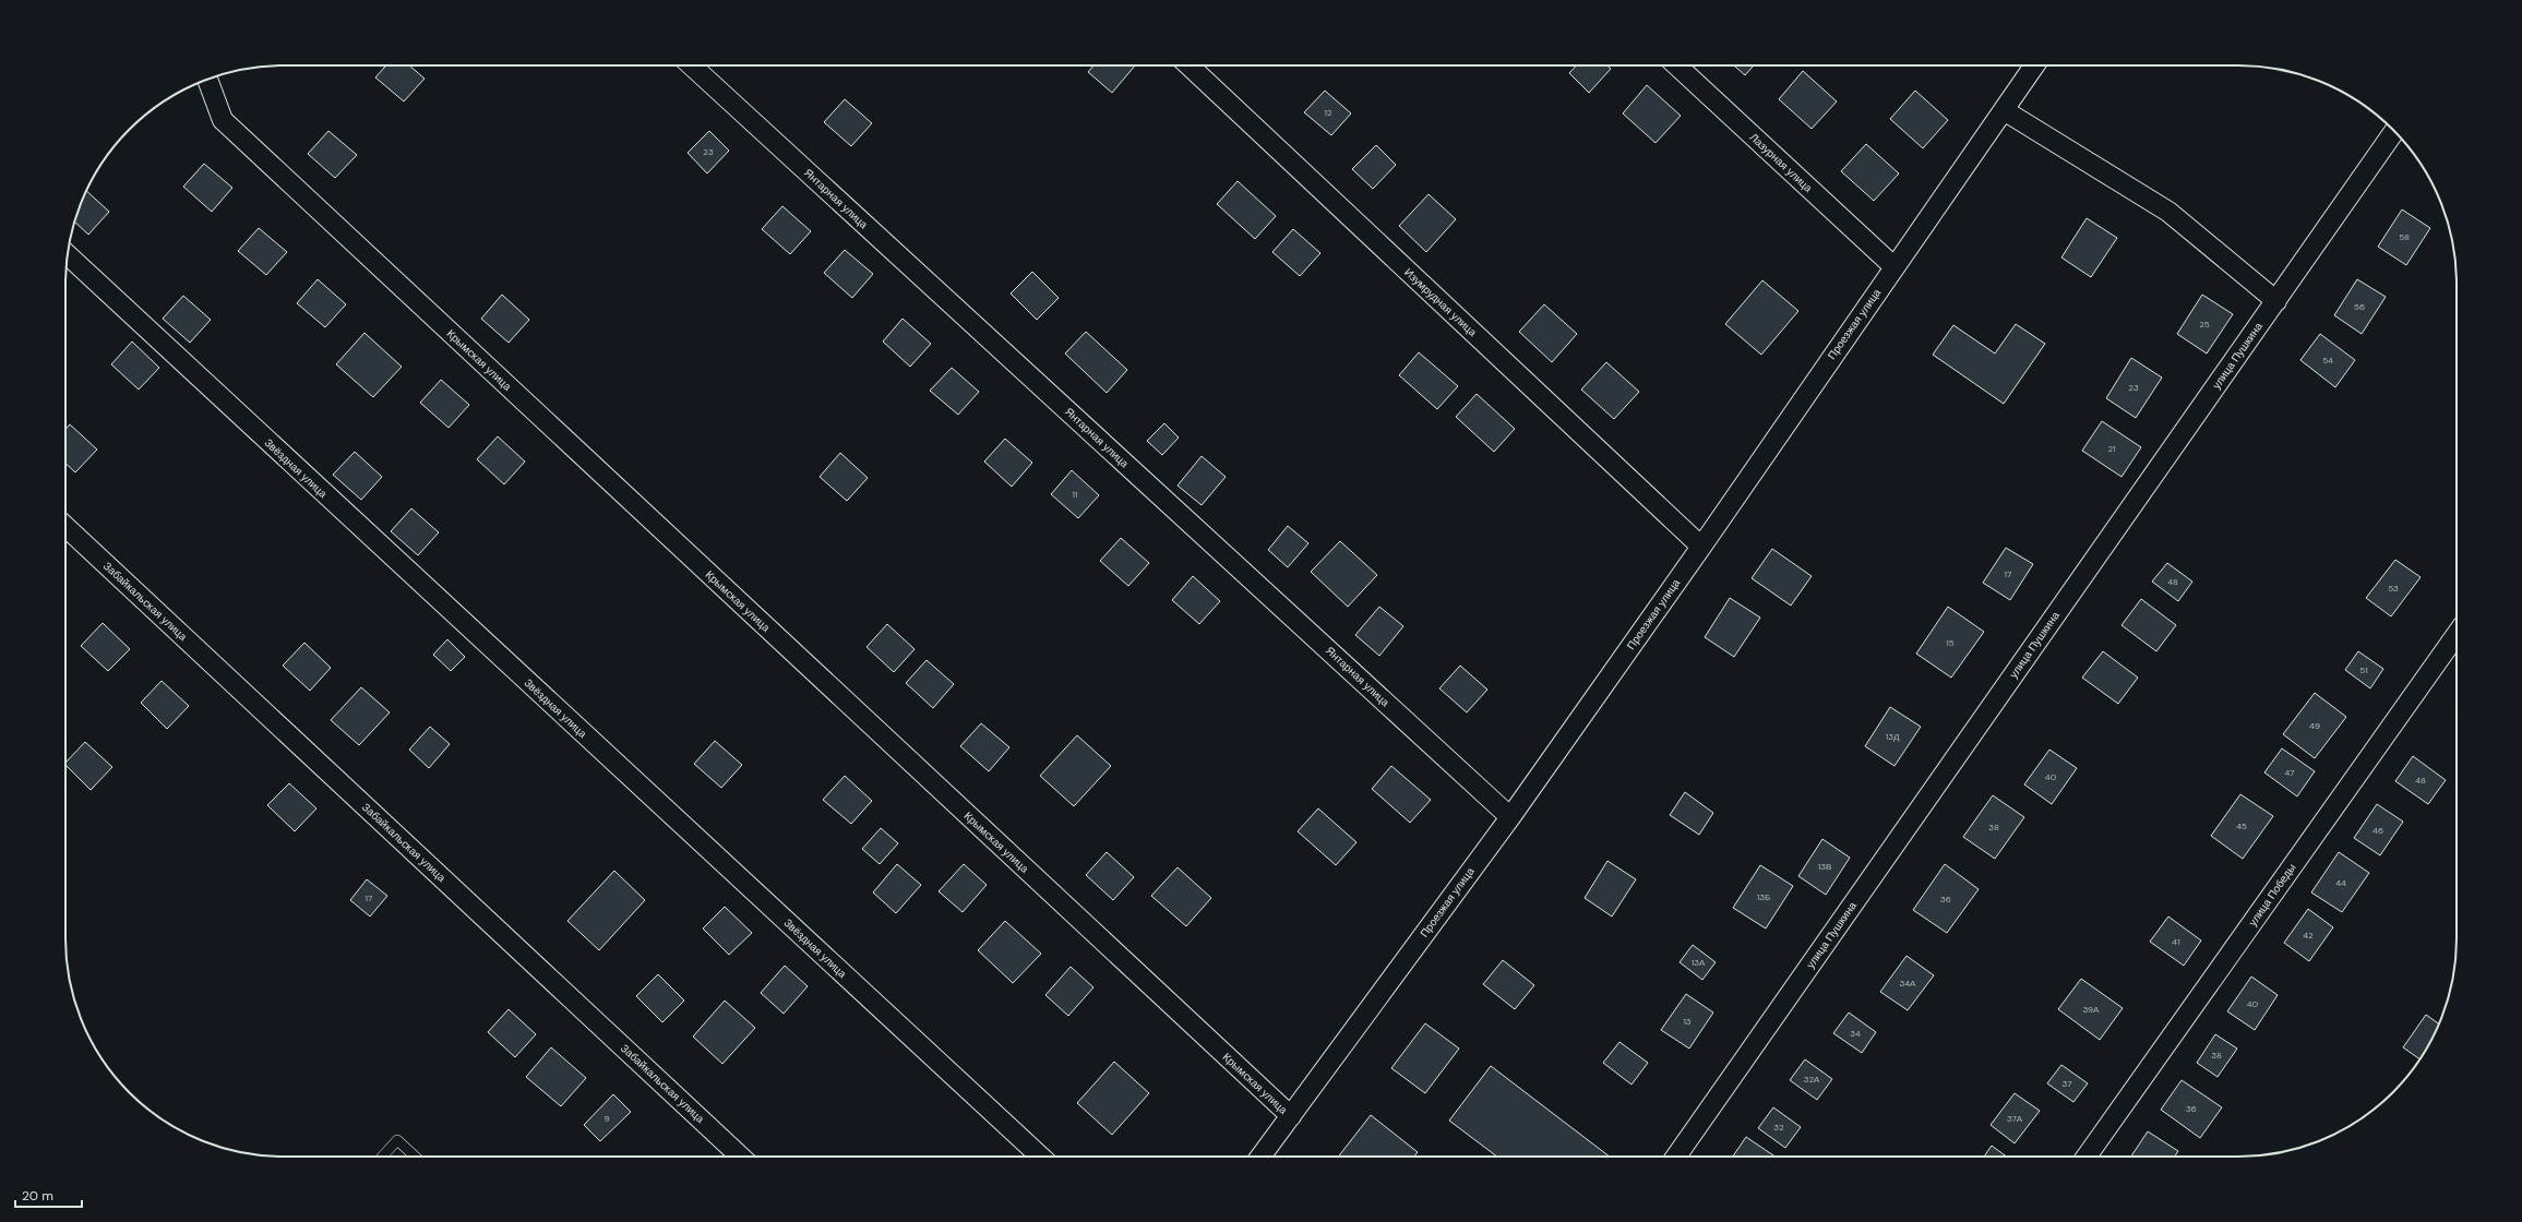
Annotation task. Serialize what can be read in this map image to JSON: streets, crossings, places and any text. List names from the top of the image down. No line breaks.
{"streets":{"street":["Лазурная улица","Янтарная улица","Изумрудная улица","Проезжая улица","улица Пушкина","Крымская улица","Звёздная улица","Забайкальская улица","улица Победы"]},"crossings":[["Лазурная улица","Проезжая улица"],["Янтарная улица","Проезжая улица"],["Изумрудная улица","Проезжая улица"],["Проезжая улица","Крымская улица"]],"house_numbers":["12","23","58","56","25","54","23","21","11","17","48","53","15","51","49","13Д","47","40","48","45","38","46","13В","44","13Б","17","36","42","41","13А","34А","40","39А","13","34","38","32А","37","36","9","37А","32"],"scale_bar":"20 m"}
